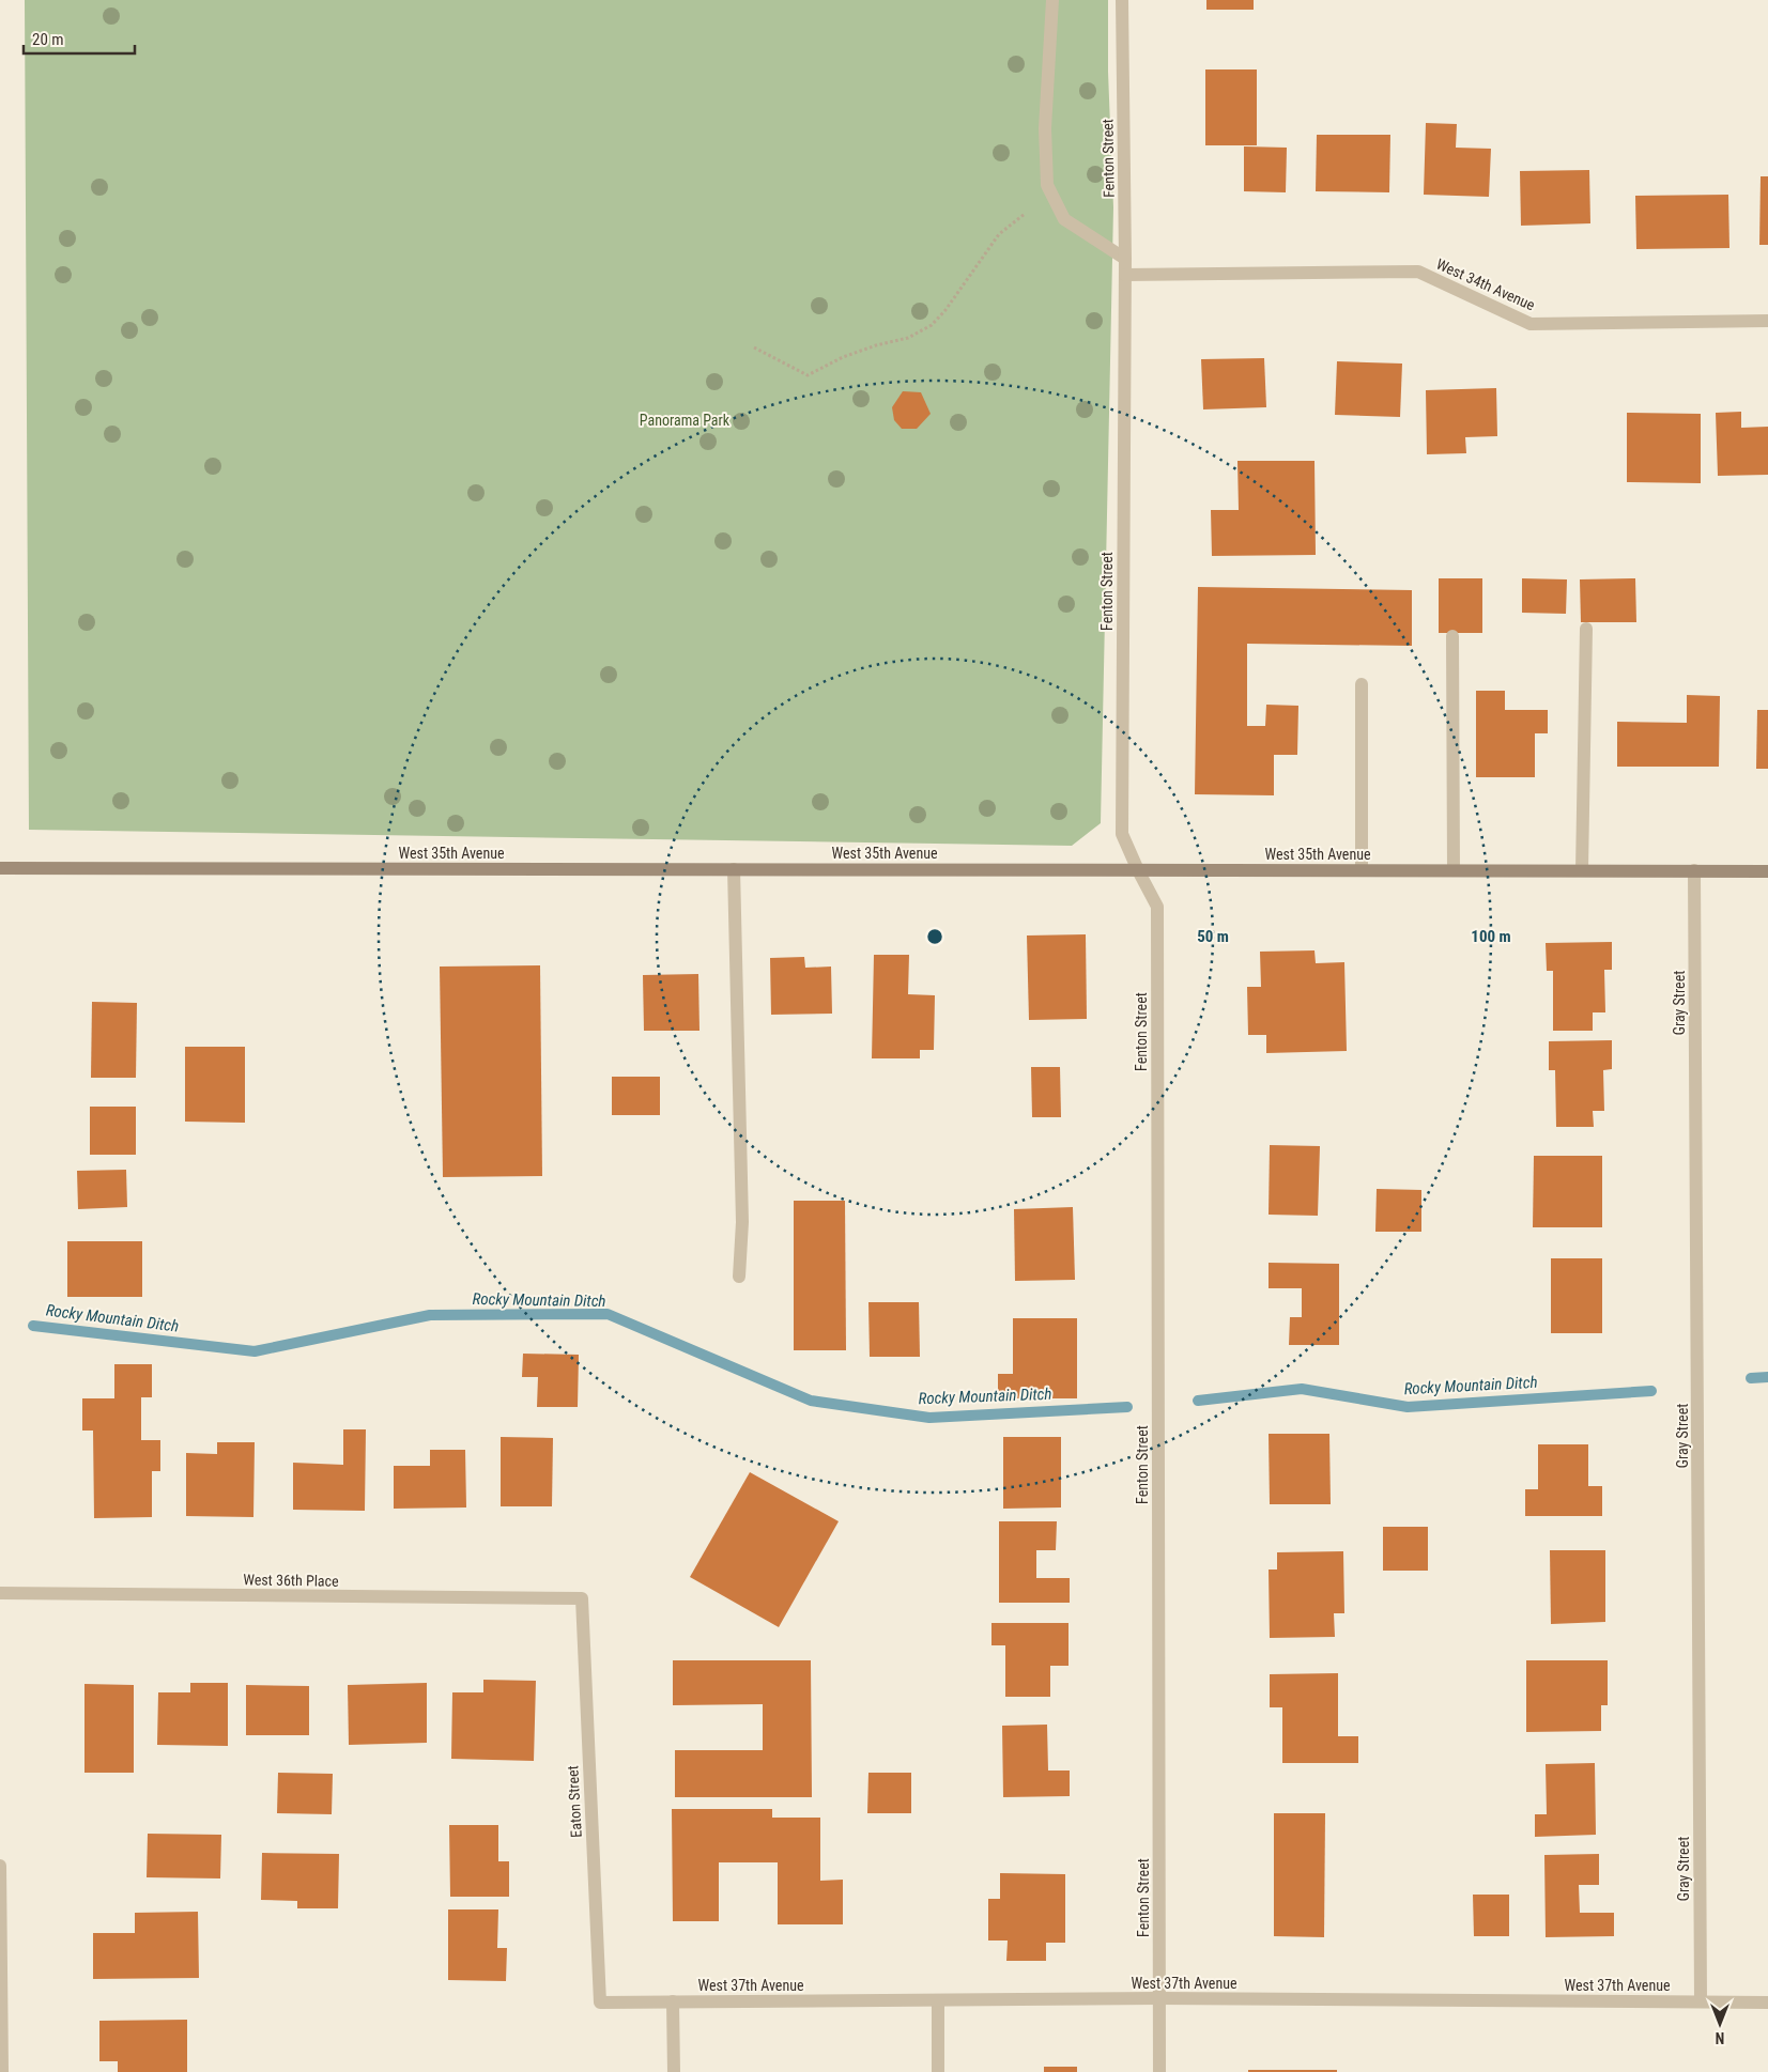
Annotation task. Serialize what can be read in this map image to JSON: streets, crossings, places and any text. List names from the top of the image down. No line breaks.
{"streets":{"street":["Fenton Street","West 34th Avenue","West 35th Avenue","Gray Street","West 36th Place","Eaton Street","West 37th Avenue"]},"crossings":[["Fenton Street","West 34th Avenue"],["Fenton Street","West 35th Avenue"],["Fenton Street","West 37th Avenue"],["West 35th Avenue","Gray Street"],["Gray Street","West 37th Avenue"],["West 36th Place","Eaton Street"],["Eaton Street","West 37th Avenue"]],"water":["Rocky Mountain Ditch"],"parks":["Panorama Park"],"scale_bar":"20 m","north":"bottom","rings":["50 m","100 m"]}
